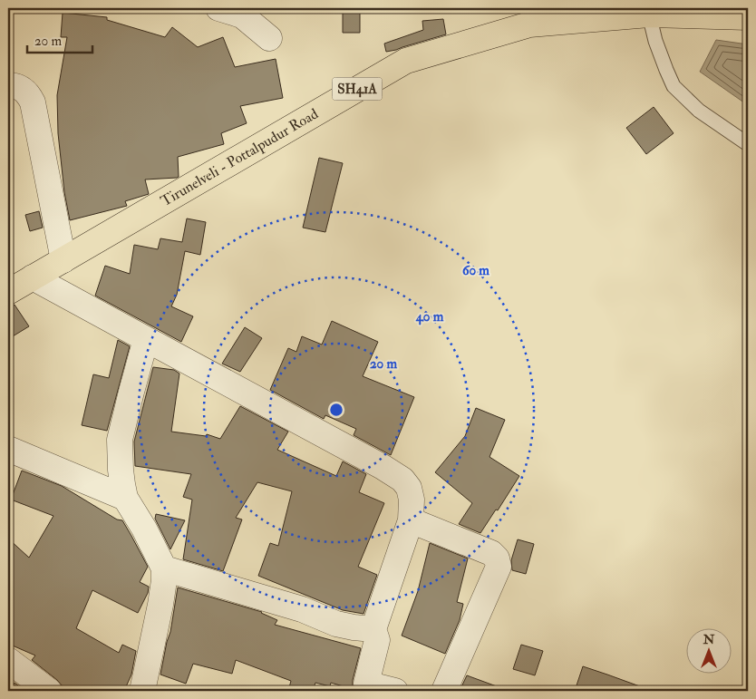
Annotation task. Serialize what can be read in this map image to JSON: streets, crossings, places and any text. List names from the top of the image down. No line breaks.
{"streets":{"main road":["SH41A","Tirunelveli - Pottalpudur Road"]},"scale_bar":"20 m","north":"top","rings":["60 m","40 m","20 m"]}
